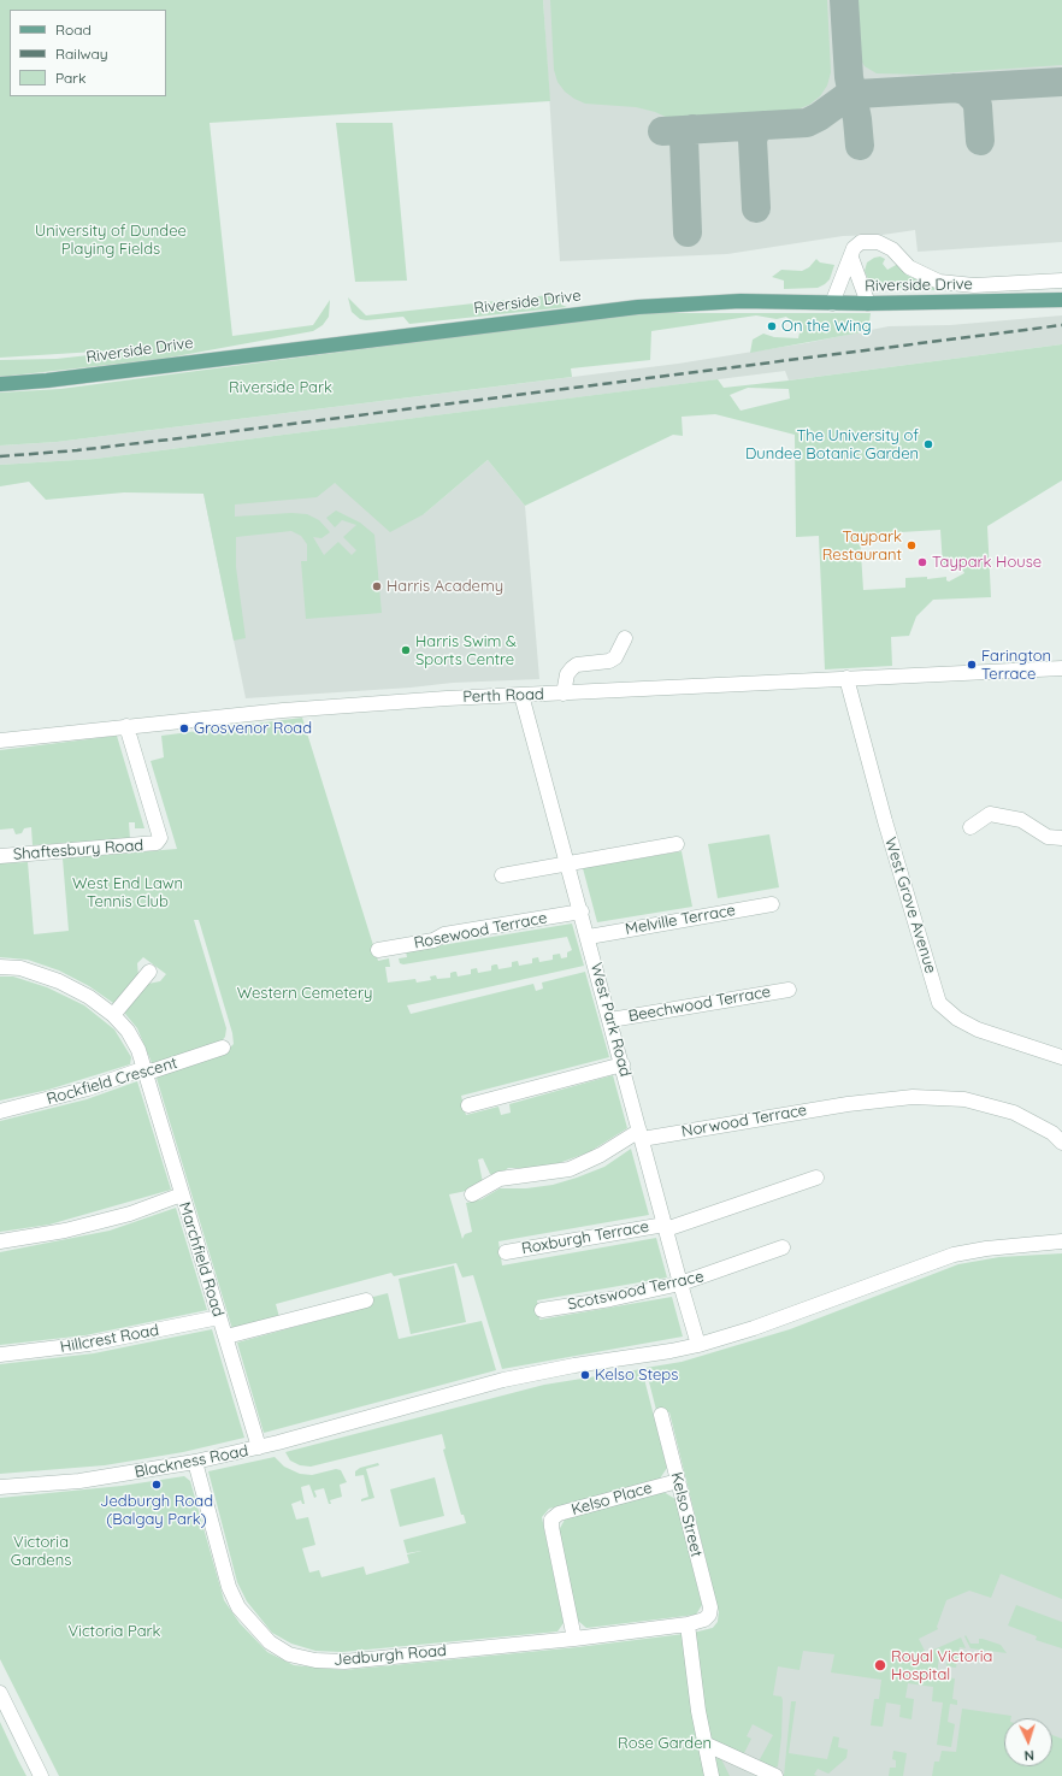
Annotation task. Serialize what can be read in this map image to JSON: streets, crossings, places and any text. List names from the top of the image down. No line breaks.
{"streets":{"main road":["Riverside Drive"],"street":["Perth Road","Shaftesbury Road","West Grove Avenue","Melville Terrace","Rosewood Terrace","Beechwood Terrace","West Park Road","Rockfield Crescent","Norwood Terrace","Roxburgh Terrace","Marchfield Road","Scotswood Terrace","Hillcrest Road","Blackness Road","Kelso Place","Kelso Street","Jedburgh Road"]},"crossings":[["Perth Road","Shaftesbury Road"],["Perth Road","West Grove Avenue"],["Perth Road","West Park Road"],["Melville Terrace","West Park Road"],["Rosewood Terrace","West Park Road"],["Beechwood Terrace","West Park Road"],["West Park Road","Norwood Terrace"],["West Park Road","Roxburgh Terrace"],["West Park Road","Scotswood Terrace"],["West Park Road","Blackness Road"],["Rockfield Crescent","Marchfield Road"],["Marchfield Road","Hillcrest Road"],["Marchfield Road","Blackness Road"],["Blackness Road","Jedburgh Road"],["Kelso Place","Kelso Street"],["Kelso Place","Jedburgh Road"],["Kelso Street","Jedburgh Road"]],"parks":["University of Dundee Playing Fields","Riverside Park","West End Lawn Tennis Club","Western Cemetery","Victoria Gardens","Victoria Park","Rose Garden"],"places":["On the Wing","The University of Dundee Botanic Garden","Taypark Restaurant","Taypark House","Harris Academy","Harris Swim & Sports Centre","Farington Terrace","Grosvenor Road","Kelso Steps","Jedburgh Road (Balgay Park)","Royal Victoria Hospital"],"legend":["Road","Railway","Park"],"north":"bottom"}
